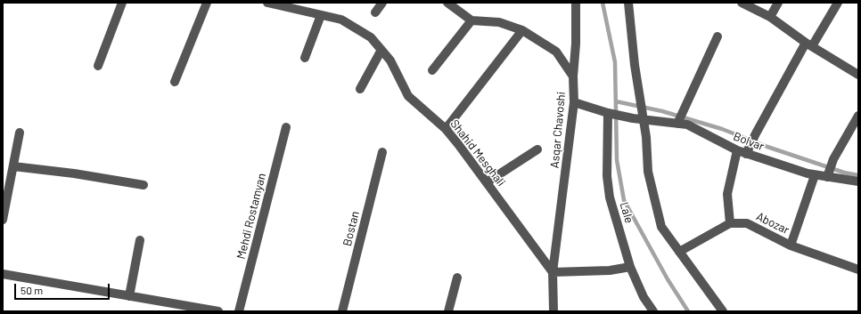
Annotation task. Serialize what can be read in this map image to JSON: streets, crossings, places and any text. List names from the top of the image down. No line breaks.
{"streets":{"street":["Asqar Chavoshi","Bolvar","Shahid Mesghali","Lale","Mehdi Rostamyan","Abozar","Bostan"]},"crossings":[["Asqar Chavoshi","Bolvar"],["Asqar Chavoshi","Shahid Mesghali"],["Bolvar","Lale"]],"scale_bar":"50 m"}
